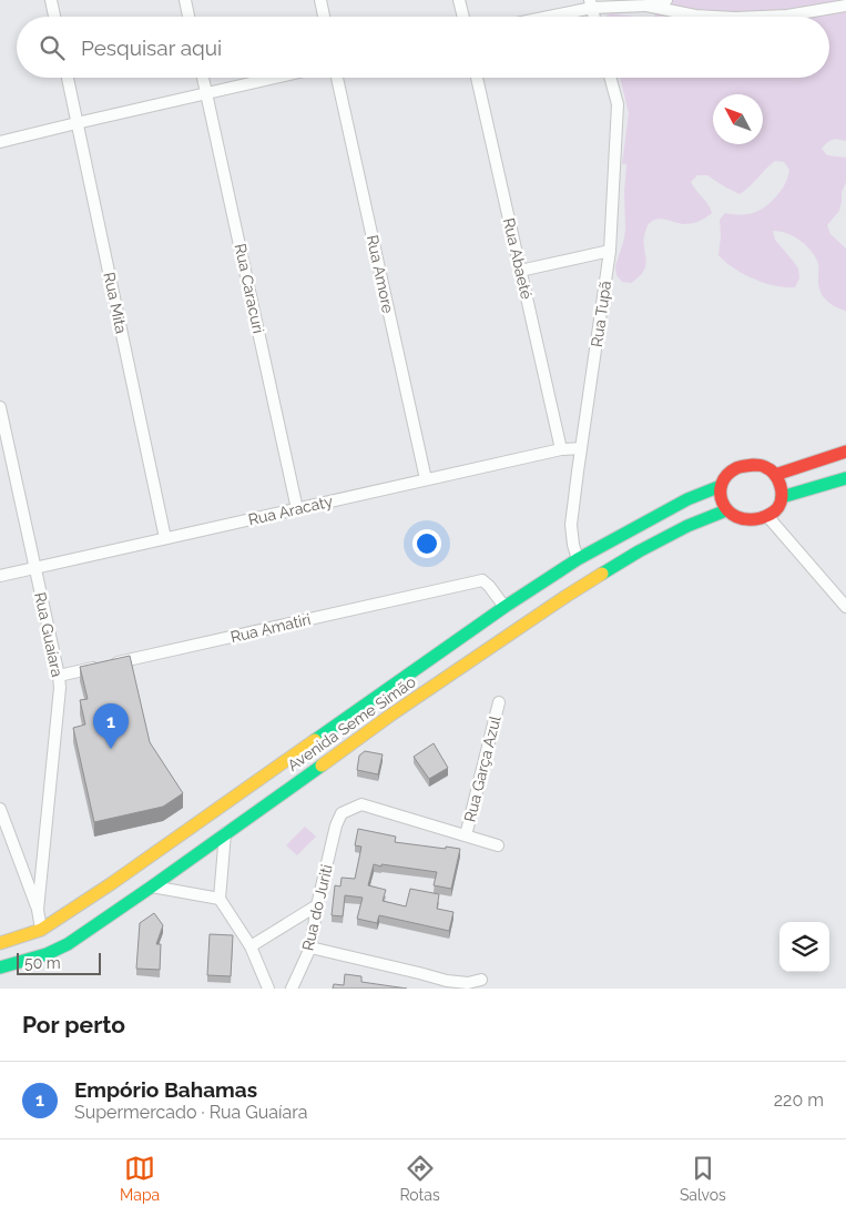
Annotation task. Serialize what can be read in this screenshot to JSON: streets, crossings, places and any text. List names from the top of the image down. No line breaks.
{"streets":{"main road":["Avenida Seme Simão"],"street":["Rua Abaeté","Rua Amore","Rua Caracuri","Rua Mita","Rua Tupã","Rua Aracaty","Rua Amatiri","Rua Guaíara","Rua Garça Azul","Rua do Juriti"]},"crossings":[["Rua Abaeté","Rua Aracaty"],["Rua Amore","Rua Aracaty"],["Rua Caracuri","Rua Aracaty"],["Rua Mita","Rua Aracaty"],["Rua Tupã","Rua Aracaty"],["Rua Tupã","Avenida Seme Simão"],["Rua Aracaty","Rua Guaíara"],["Rua Amatiri","Rua Guaíara"],["Rua Amatiri","Avenida Seme Simão"],["Rua Guaíara","Avenida Seme Simão"],["Rua Garça Azul","Rua do Juriti"]],"scale_bar":"50 m","north":"top left","page":{"search":"Pesquisar aqui","pins":"1","scale":"50 m","heading":"Por perto","list":[{"mark":"1","name":"Empório Bahamas","note":"Supermercado · Rua Guaíara","value":"220 m"}],"nav":["Mapa","Rotas","Salvos"]}}
